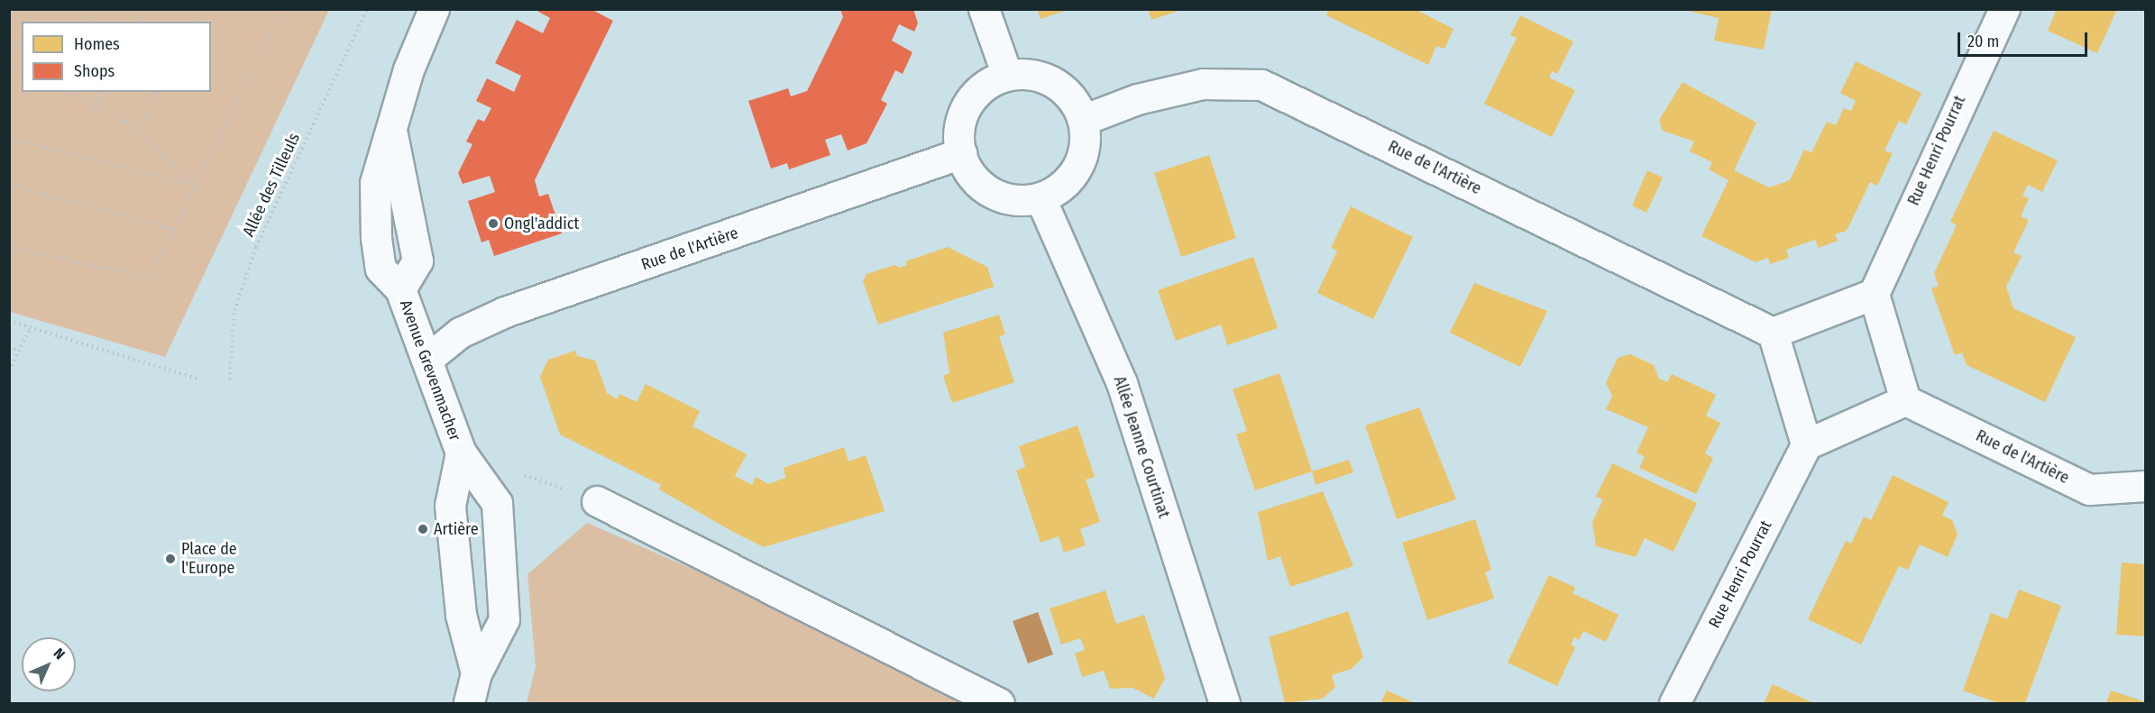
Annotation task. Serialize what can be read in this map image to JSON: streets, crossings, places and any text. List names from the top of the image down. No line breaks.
{"streets":{"street":["Rue Henri Pourrat","Rue de l'Artière","Avenue Grevenmacher","Allée Jeanne Courtinat"],"path":["Allée des Tilleuls"]},"crossings":[["Rue de l'Artière","Avenue Grevenmacher"],["Rue de l'Artière","Allée Jeanne Courtinat"]],"places":["Ongl'addict","Artière","Place de l'Europe"],"legend":["Homes","Shops"],"scale_bar":"20 m","north":"top right"}
